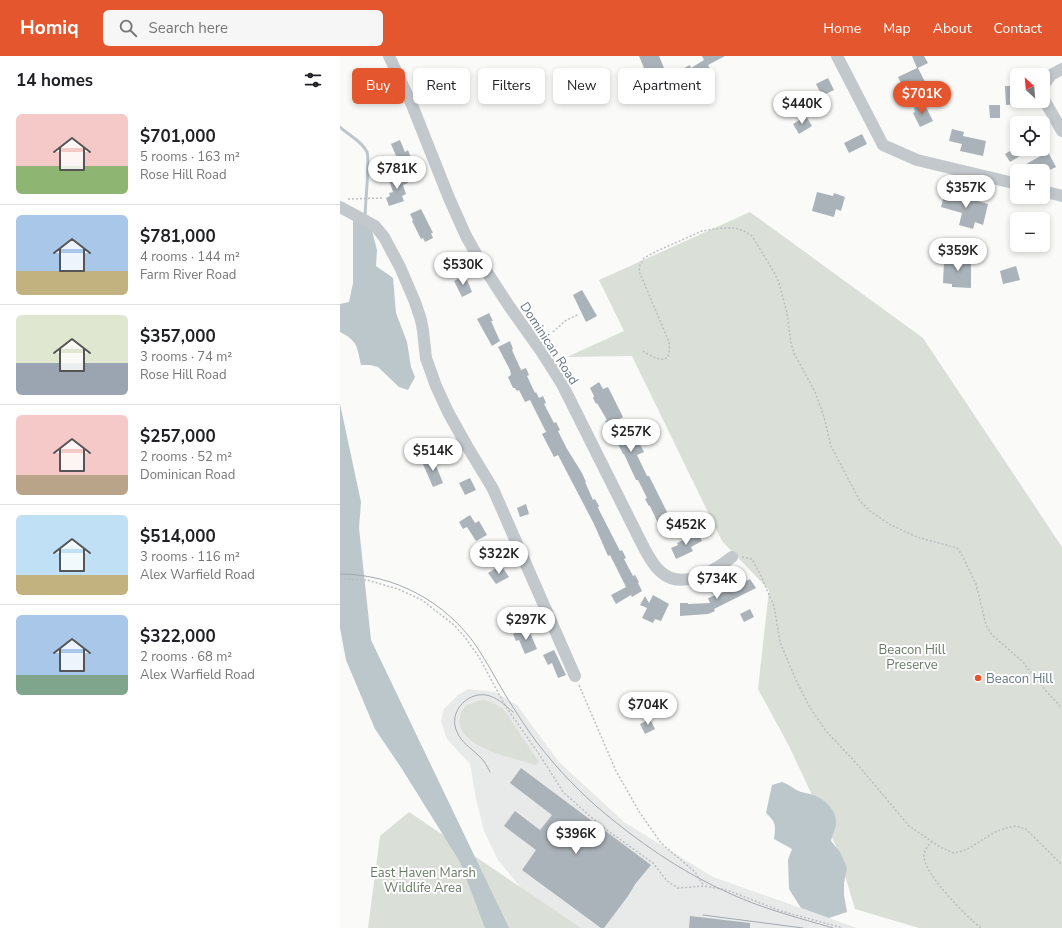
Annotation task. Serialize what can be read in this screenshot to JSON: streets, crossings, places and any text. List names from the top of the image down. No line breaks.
{"streets":{"street":["Dominican Road"]},"parks":["Beacon Hill Preserve","East Haven Marsh Wildlife Area"],"places":["Beacon Hill"],"north":"top left","page":{"header":"Homiq","search":"Search here","nav":["Home","Map","About","Contact"],"heading":"14 homes","map_buttons":["+","−"],"chip":["Buy","Rent","Filters","New","Apartment"],"price":["$701K","$440K","$781K","$357K","$359K","$530K","$257K","$514K","$452K","$322K","$734K","$297K","$704K","$396K"],"list":[{"name":"$701,000","note":"5 rooms · 163 m² · Rose Hill Road"},{"name":"$781,000","note":"4 rooms · 144 m² · Farm River Road"},{"name":"$357,000","note":"3 rooms · 74 m² · Rose Hill Road"},{"name":"$257,000","note":"2 rooms · 52 m² · Dominican Road"},{"name":"$514,000","note":"3 rooms · 116 m² · Alex Warfield Road"},{"name":"$322,000","note":"2 rooms · 68 m² · Alex Warfield Road"}]}}
